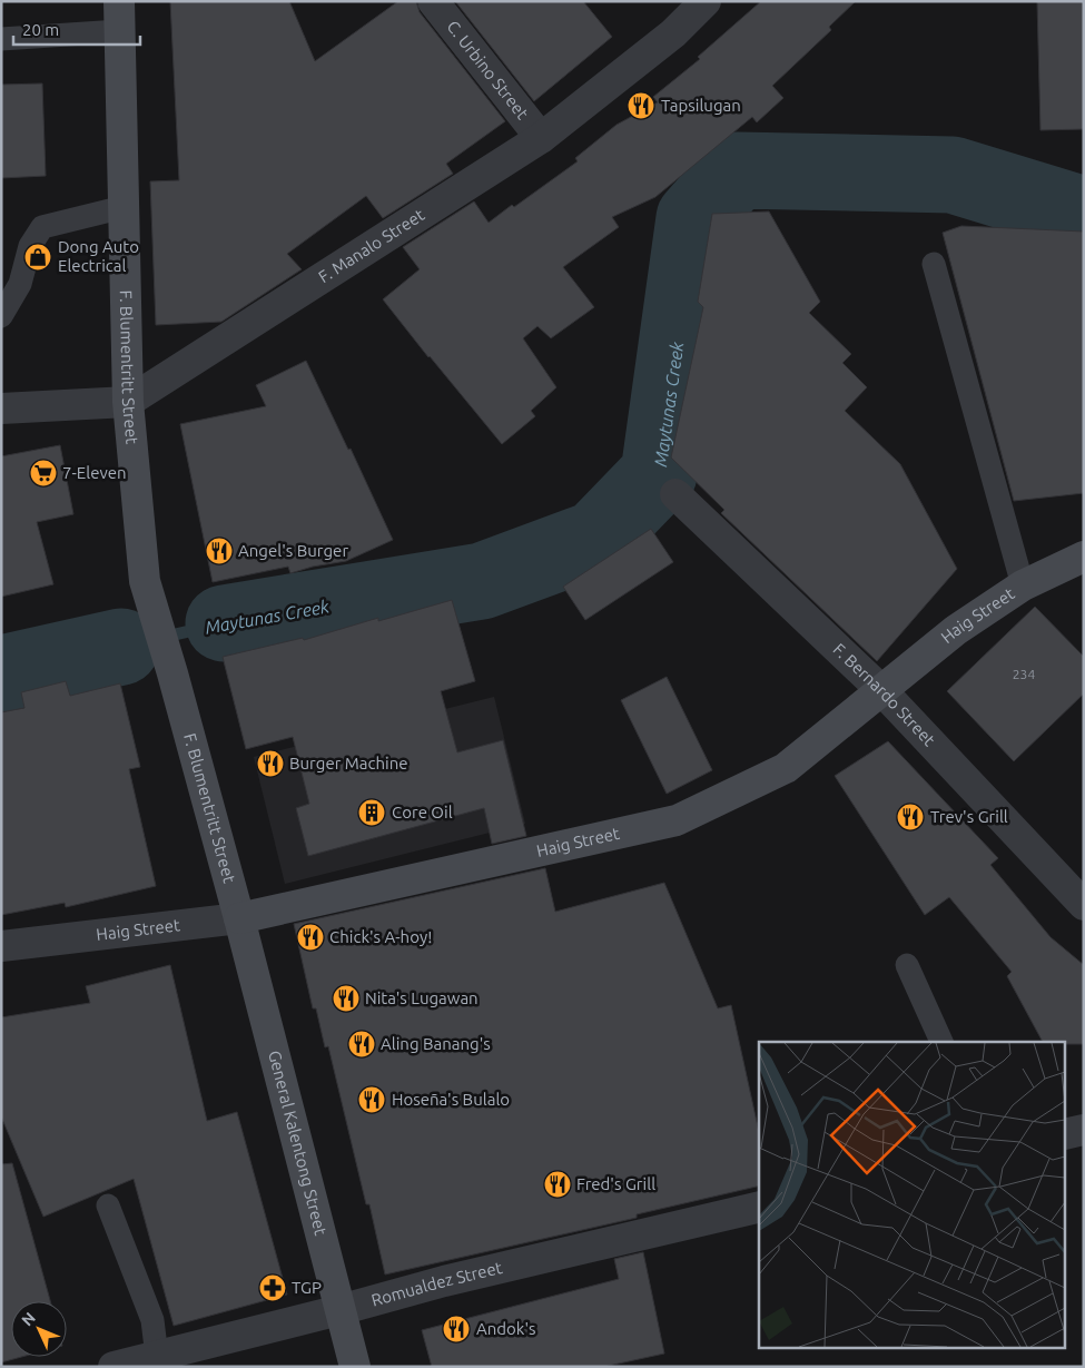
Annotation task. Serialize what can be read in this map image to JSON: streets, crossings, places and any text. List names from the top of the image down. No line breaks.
{"streets":{"main road":["F. Blumentritt Street","Haig Street","General Kalentong Street"],"street":["C. Urbino Street","F. Manalo Street","F. Bernardo Street","Romualdez Street"]},"crossings":[["C. Urbino Street","F. Manalo Street"],["F. Manalo Street","F. Blumentritt Street"],["F. Blumentritt Street","Haig Street"],["F. Blumentritt Street","General Kalentong Street"],["Haig Street","F. Bernardo Street"],["Haig Street","General Kalentong Street"],["General Kalentong Street","Romualdez Street"]],"water":["Maytunas Creek"],"places":{"restaurant":["Tapsilugan","Angel's Burger","Burger Machine","Trev's Grill","Chick's A-hoy!","Nita's Lugawan","Aling Banang's","Hoseña's Bulalo","Fred's Grill","Andok's"],"shop":["Dong Auto Electrical"],"supermarket":["7-Eleven"],"building":["Core Oil"],"pharmacy":["TGP"]},"house_numbers":["234"],"scale_bar":"20 m","north":"top left"}
